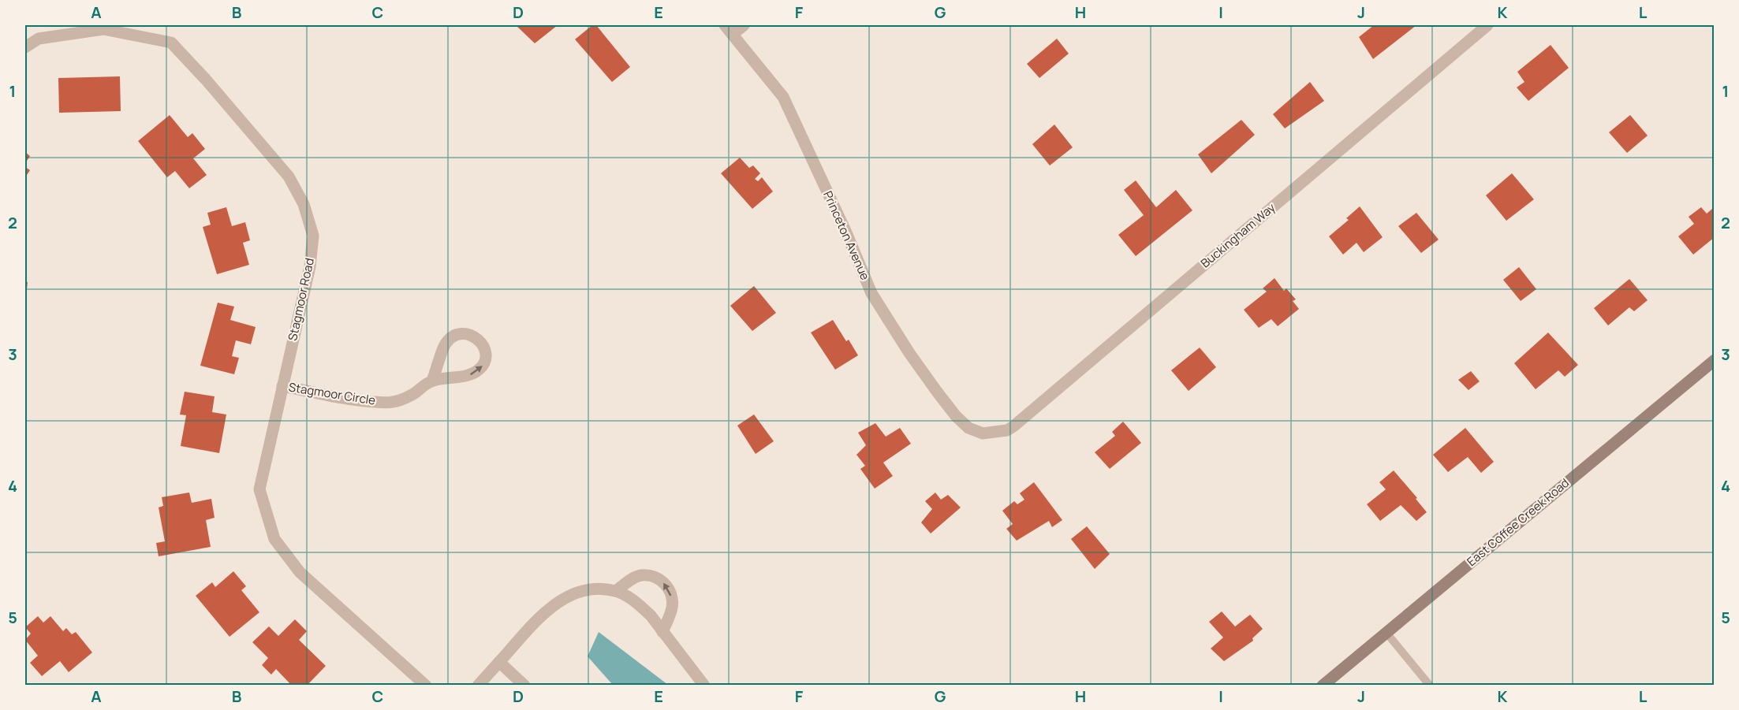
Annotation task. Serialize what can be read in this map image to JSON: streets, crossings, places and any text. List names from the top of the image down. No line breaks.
{"streets":{"street":["Princeton Avenue","Buckingham Way","Stagmoor Road","Stagmoor Circle","East Coffee Creek Road"]},"crossings":[["Princeton Avenue","Buckingham Way"],["Stagmoor Road","Stagmoor Circle"]],"grid":{"columns":["A","B","C","D","E","F","G","H","I","J","K","L"],"rows":["1","2","3","4","5"]}}
